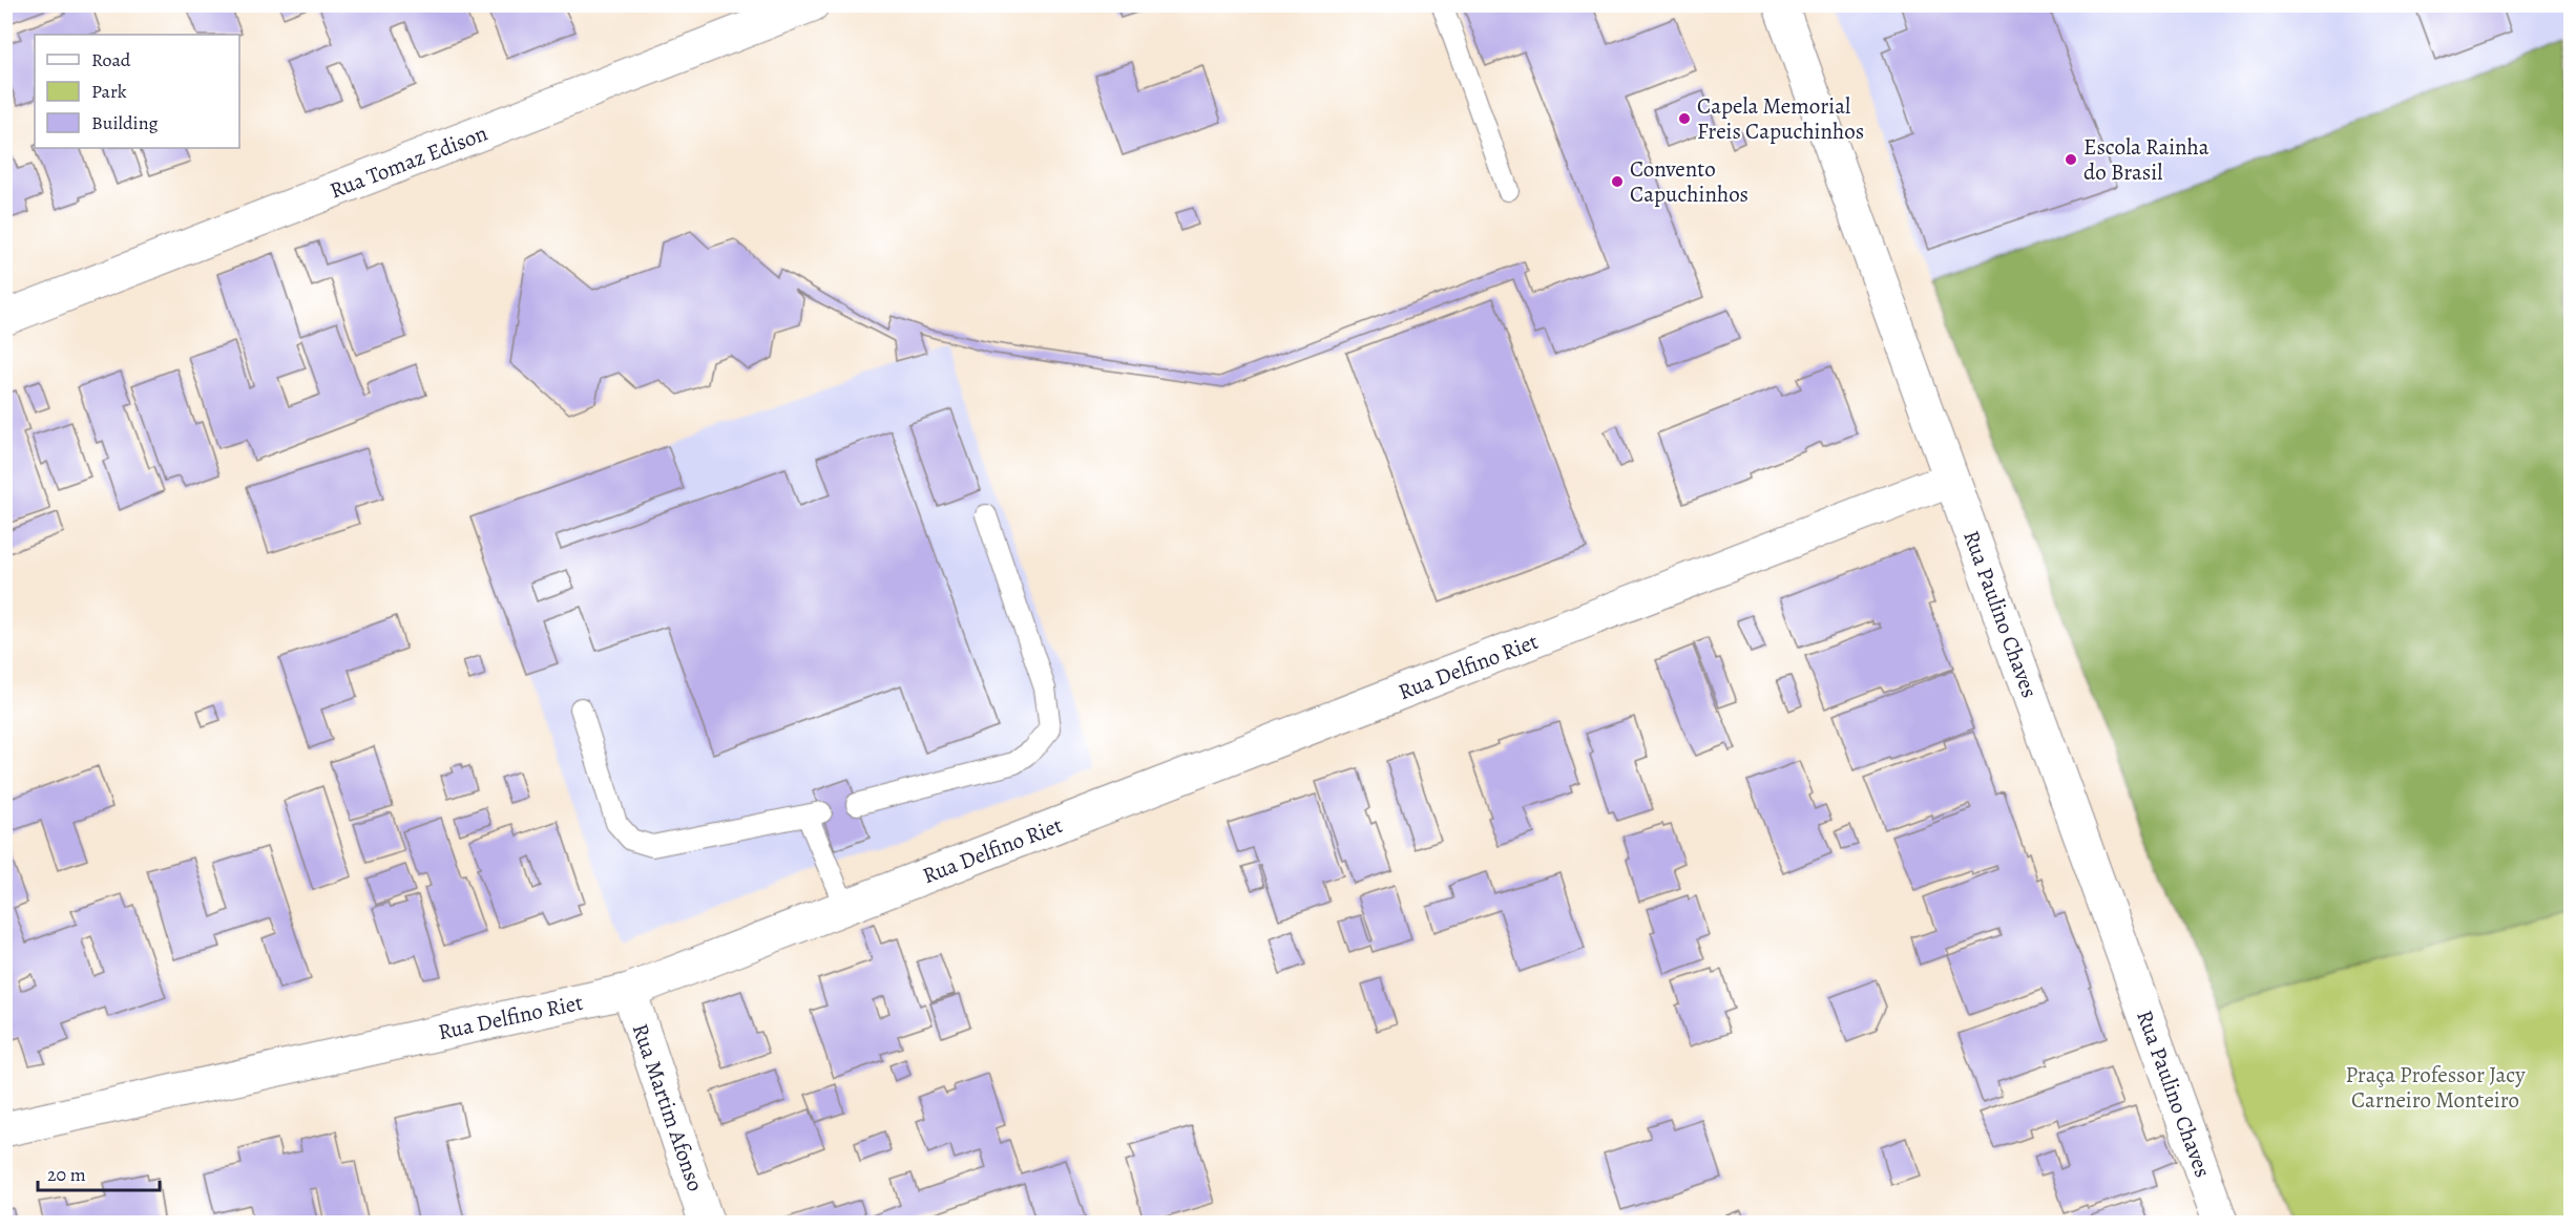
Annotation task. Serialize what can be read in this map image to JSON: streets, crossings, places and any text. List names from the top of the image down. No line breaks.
{"streets":{"street":["Rua Tomaz Edison","Rua Paulino Chaves","Rua Delfino Riet","Rua Martim Afonso"]},"crossings":[["Rua Paulino Chaves","Rua Delfino Riet"],["Rua Delfino Riet","Rua Martim Afonso"]],"parks":["Praça Professor Jacy Carneiro Monteiro"],"places":["Capela Memorial Freis Capuchinhos","Escola Rainha do Brasil","Convento Capuchinhos"],"legend":["Road","Park","Building"],"scale_bar":"20 m"}
